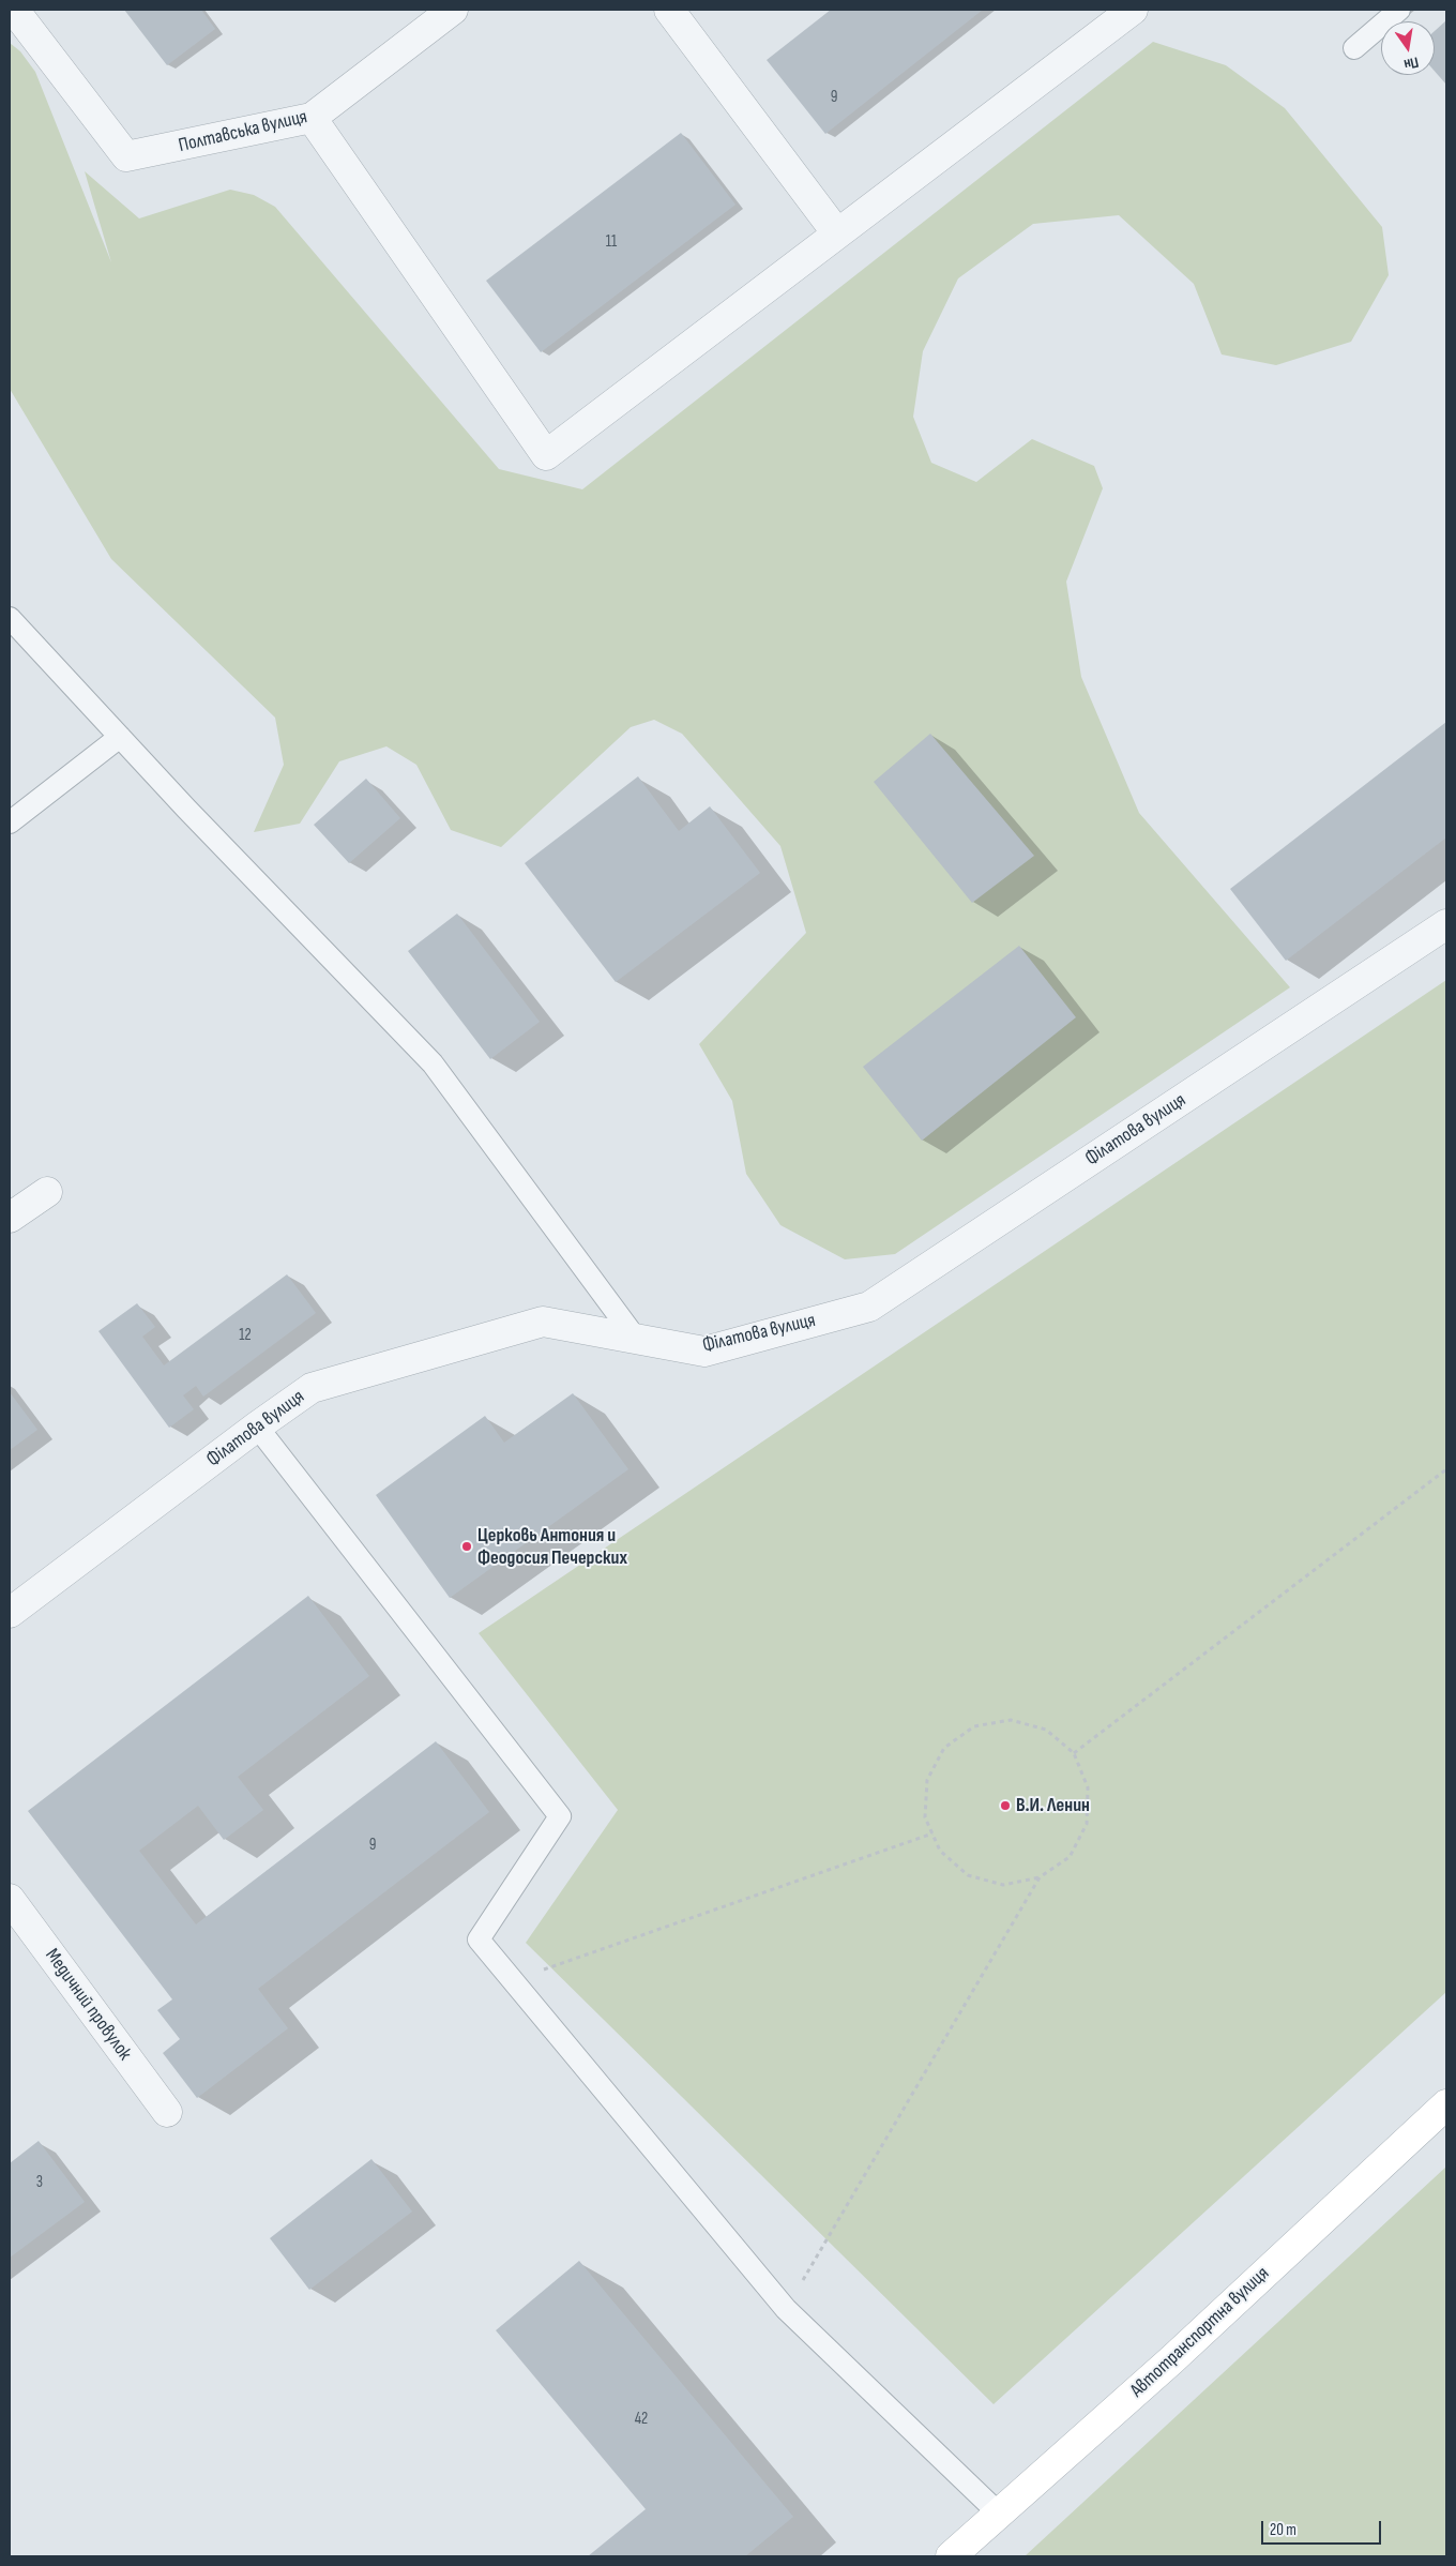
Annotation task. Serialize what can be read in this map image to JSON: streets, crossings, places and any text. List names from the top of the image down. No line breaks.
{"streets":{"main road":["Автотранспортна вулиця"],"street":["Полтавська вулиця","Філатова вулиця","Медичний провулок"]},"places":["Церковь Антония и Феодосия Печерских","В.И. Ленин"],"house_numbers":["9","11","12","9","3","42"],"scale_bar":"20 m","north":"bottom"}
